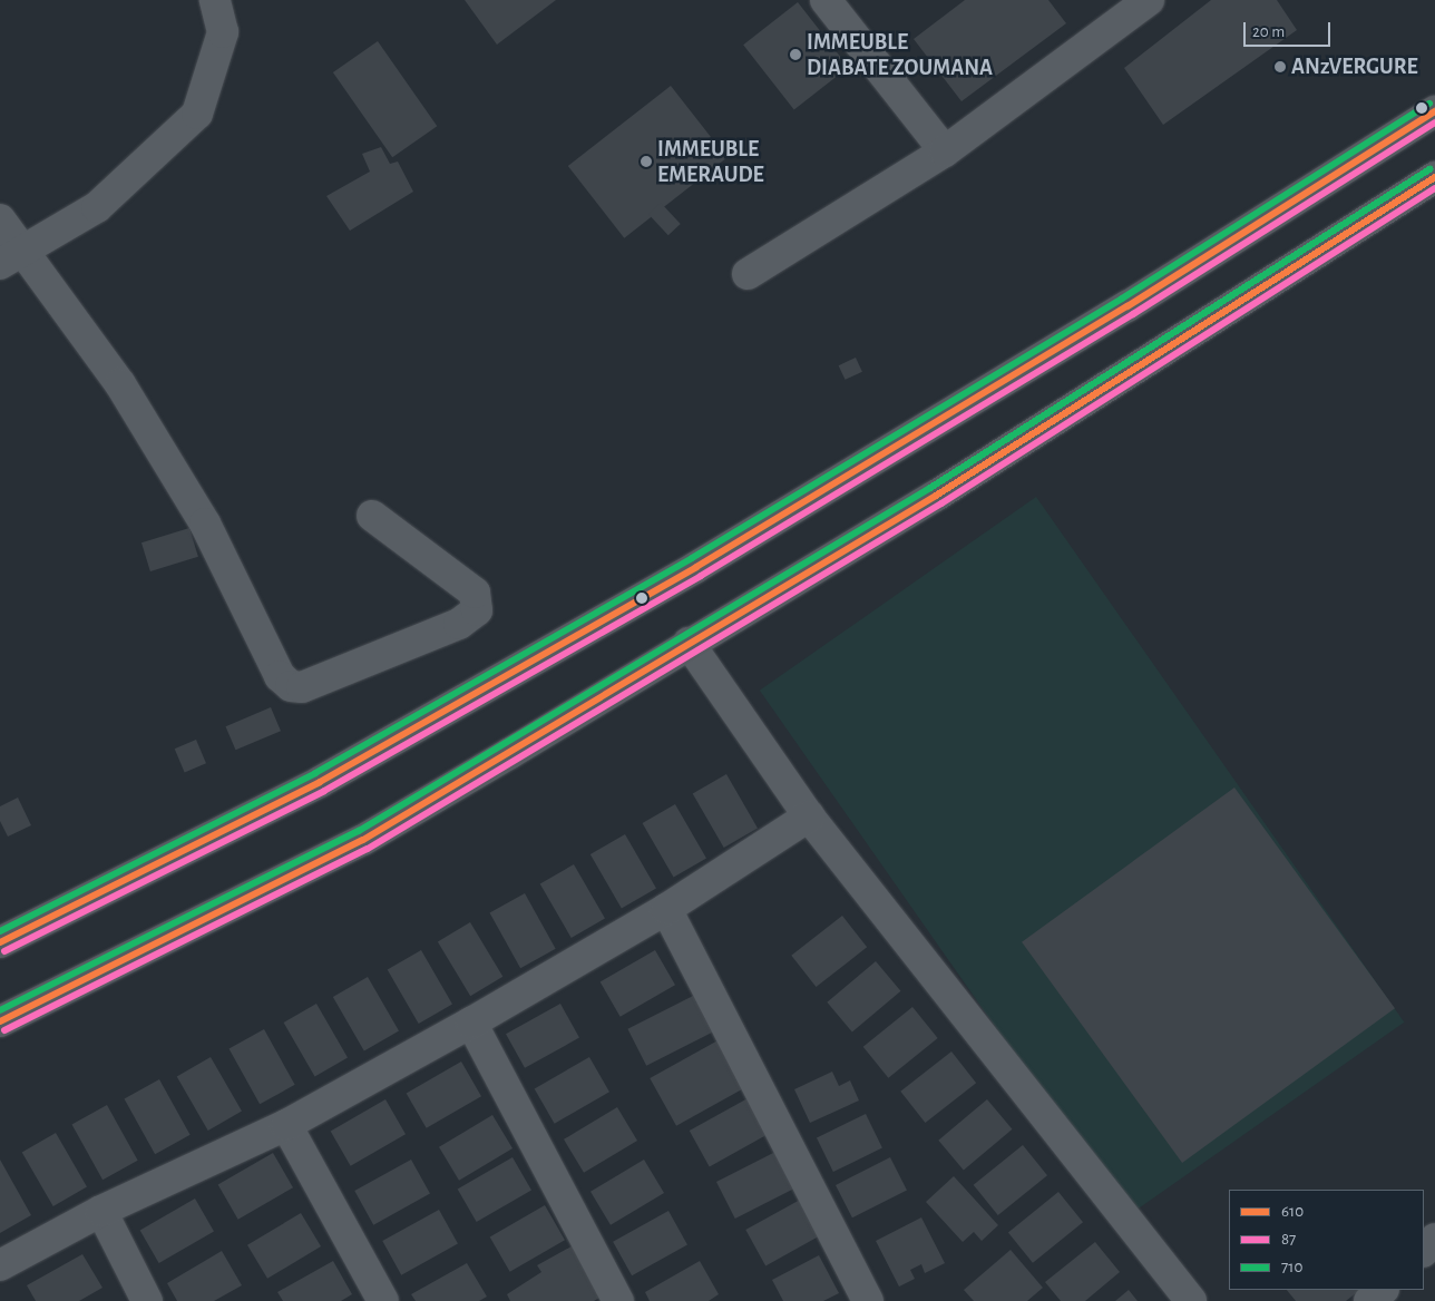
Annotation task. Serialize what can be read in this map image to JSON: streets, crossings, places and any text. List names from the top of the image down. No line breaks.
{"places":["IMMEUBLE DIABATE ZOUMANA","ANzVERGURE","IMMEUBLE EMERAUDE"],"lines":["transit line 710","transit line 610","transit line 87"],"legend":["610","87","710"],"scale_bar":"20 m"}
